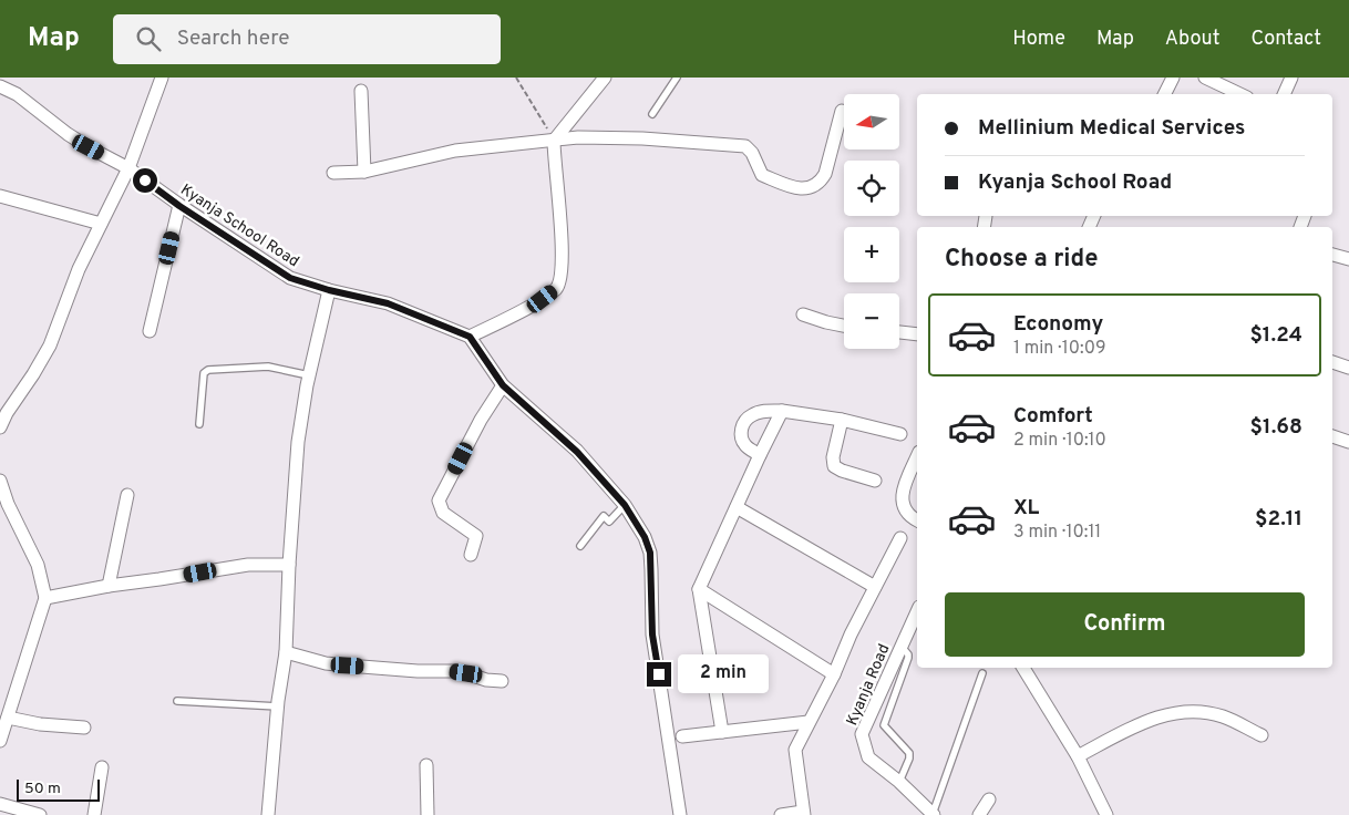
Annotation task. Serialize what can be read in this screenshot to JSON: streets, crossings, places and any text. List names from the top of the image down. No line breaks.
{"streets":{"street":["Kyanja School Road","Kyanja Road"]},"scale_bar":"50 m","north":"left","page":{"header":"Map","search":"Search here","nav":["Home","Map","About","Contact"],"map_buttons":["+","−"],"banner":["Mellinium Medical Services","Kyanja School Road"],"heading":"Choose a ride","list":[{"name":"Economy","note":"1 min · 10:09","value":"$1.24"},{"name":"Comfort","note":"2 min · 10:10","value":"$1.68"},{"name":"XL","note":"3 min · 10:11","value":"$2.11"}],"buttons":"Confirm","bubble":"2 min","scale":"50 m"}}
